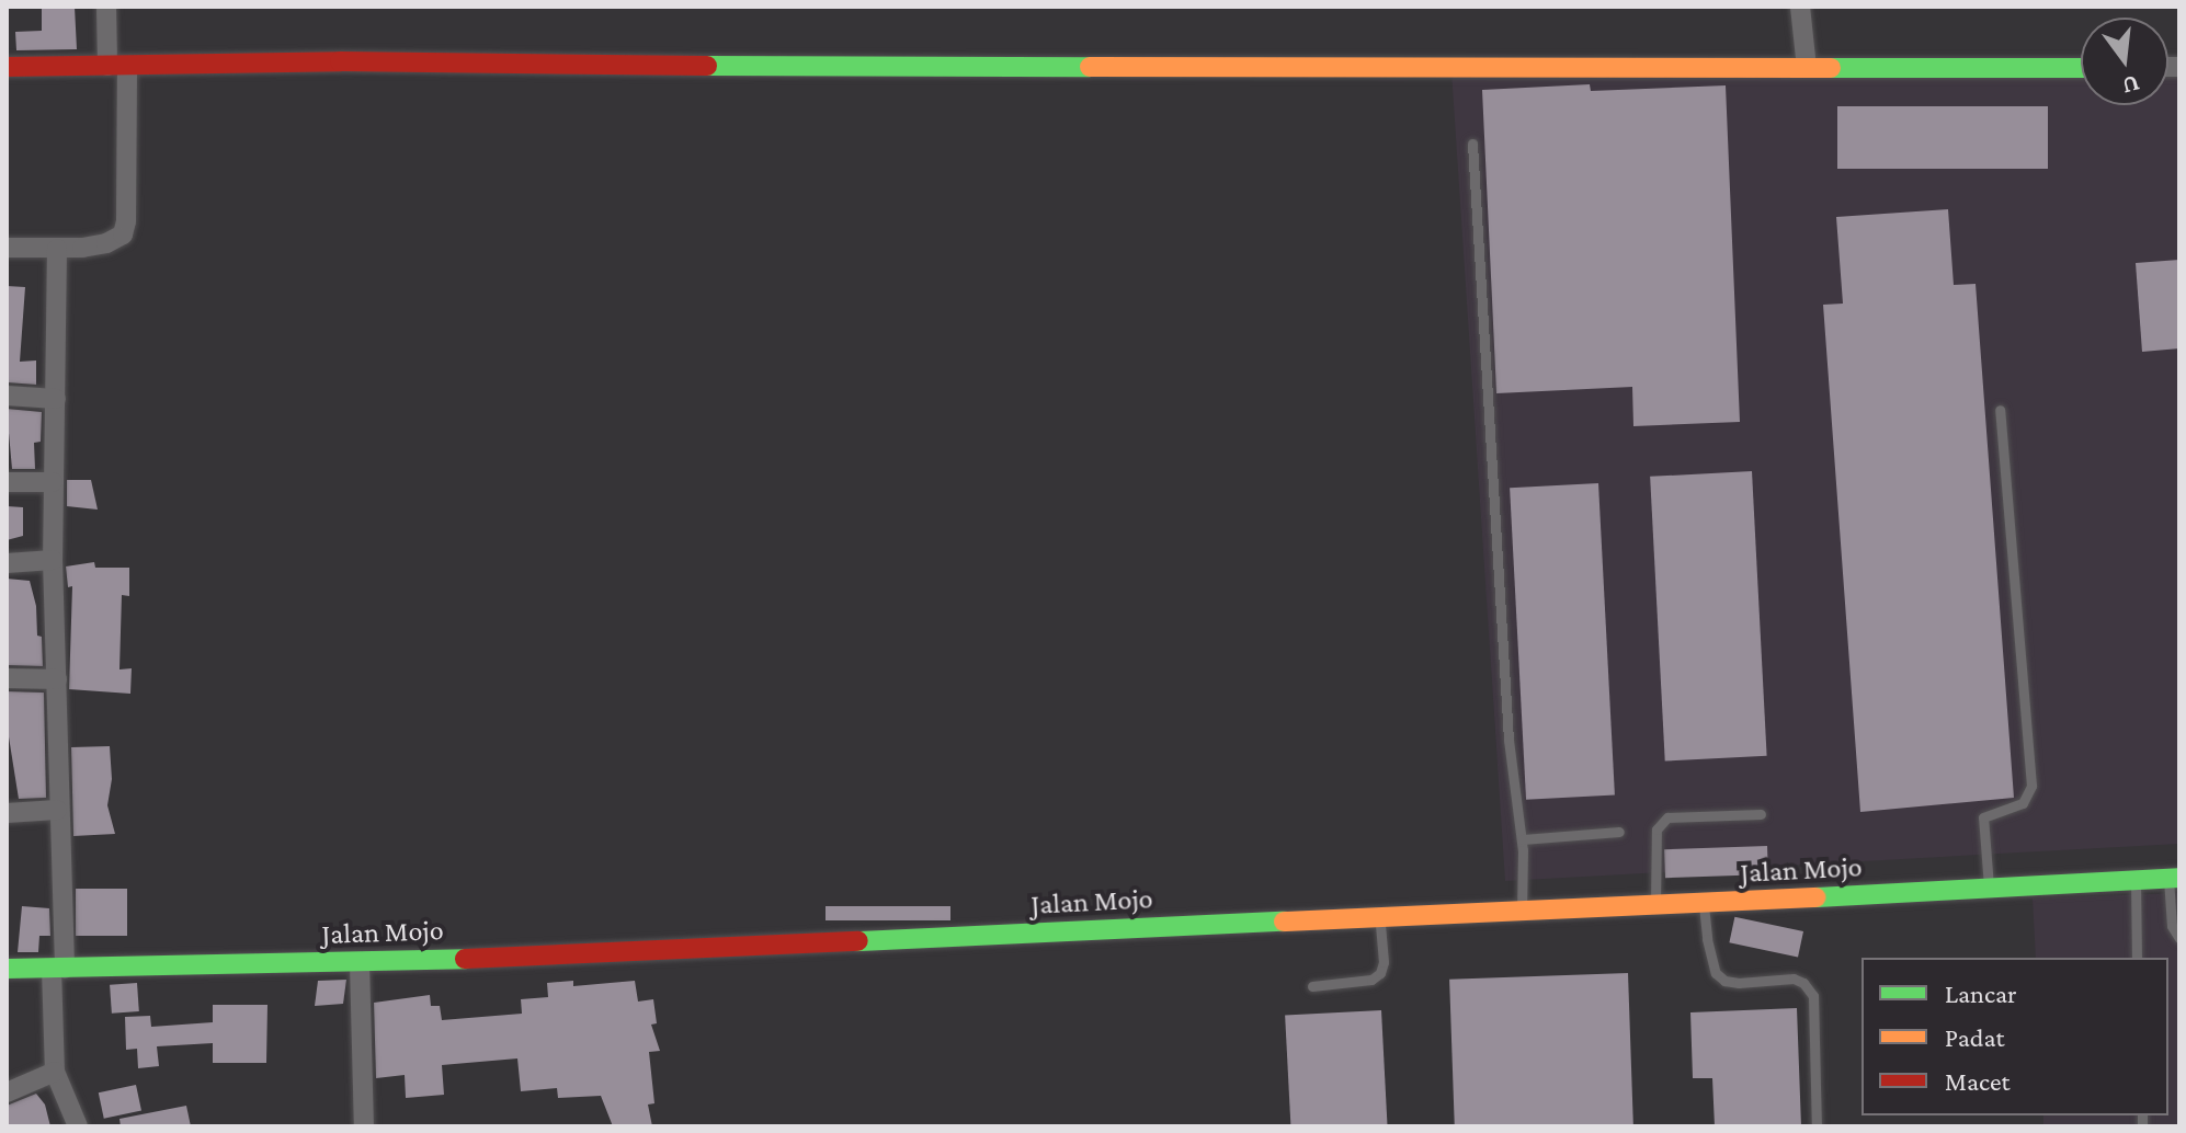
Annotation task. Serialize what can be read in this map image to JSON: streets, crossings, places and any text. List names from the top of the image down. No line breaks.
{"streets":{"street":["Jalan Mojo"]},"legend":["Lancar","Padat","Macet"],"north":"bottom"}
